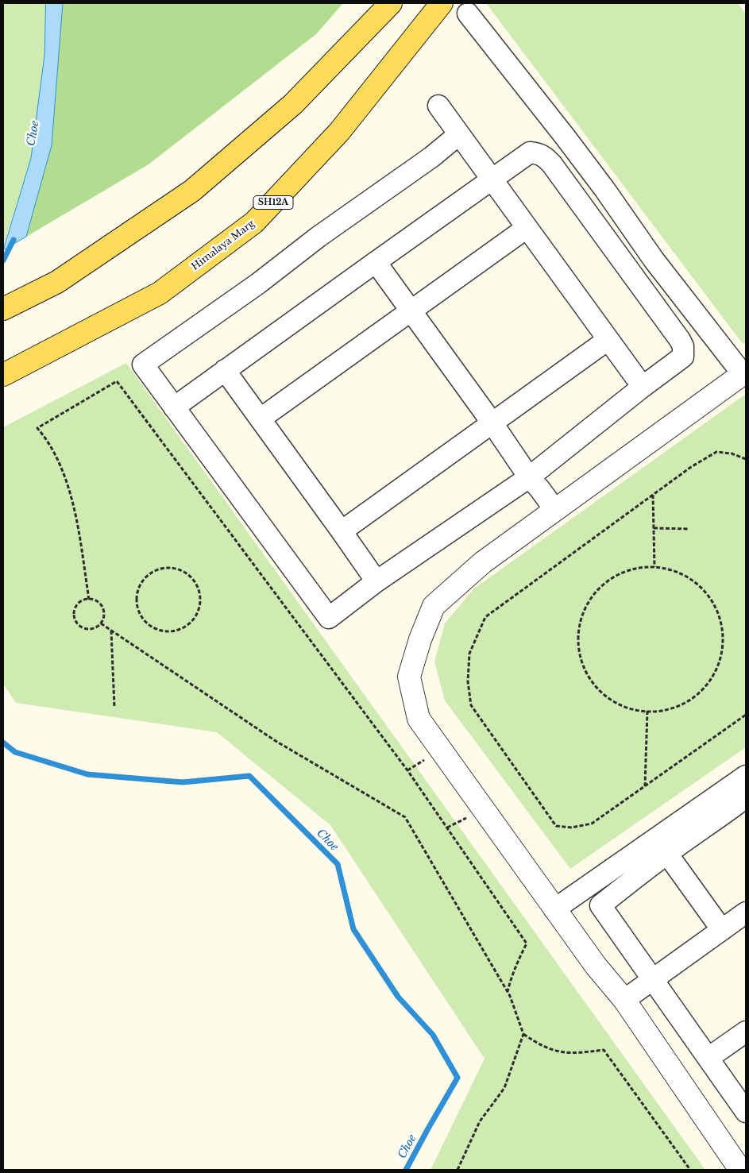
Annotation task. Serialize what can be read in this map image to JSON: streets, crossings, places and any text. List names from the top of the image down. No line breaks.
{"streets":{"main road":["SH12A","Himalaya Marg"]},"water":["Choe"]}
